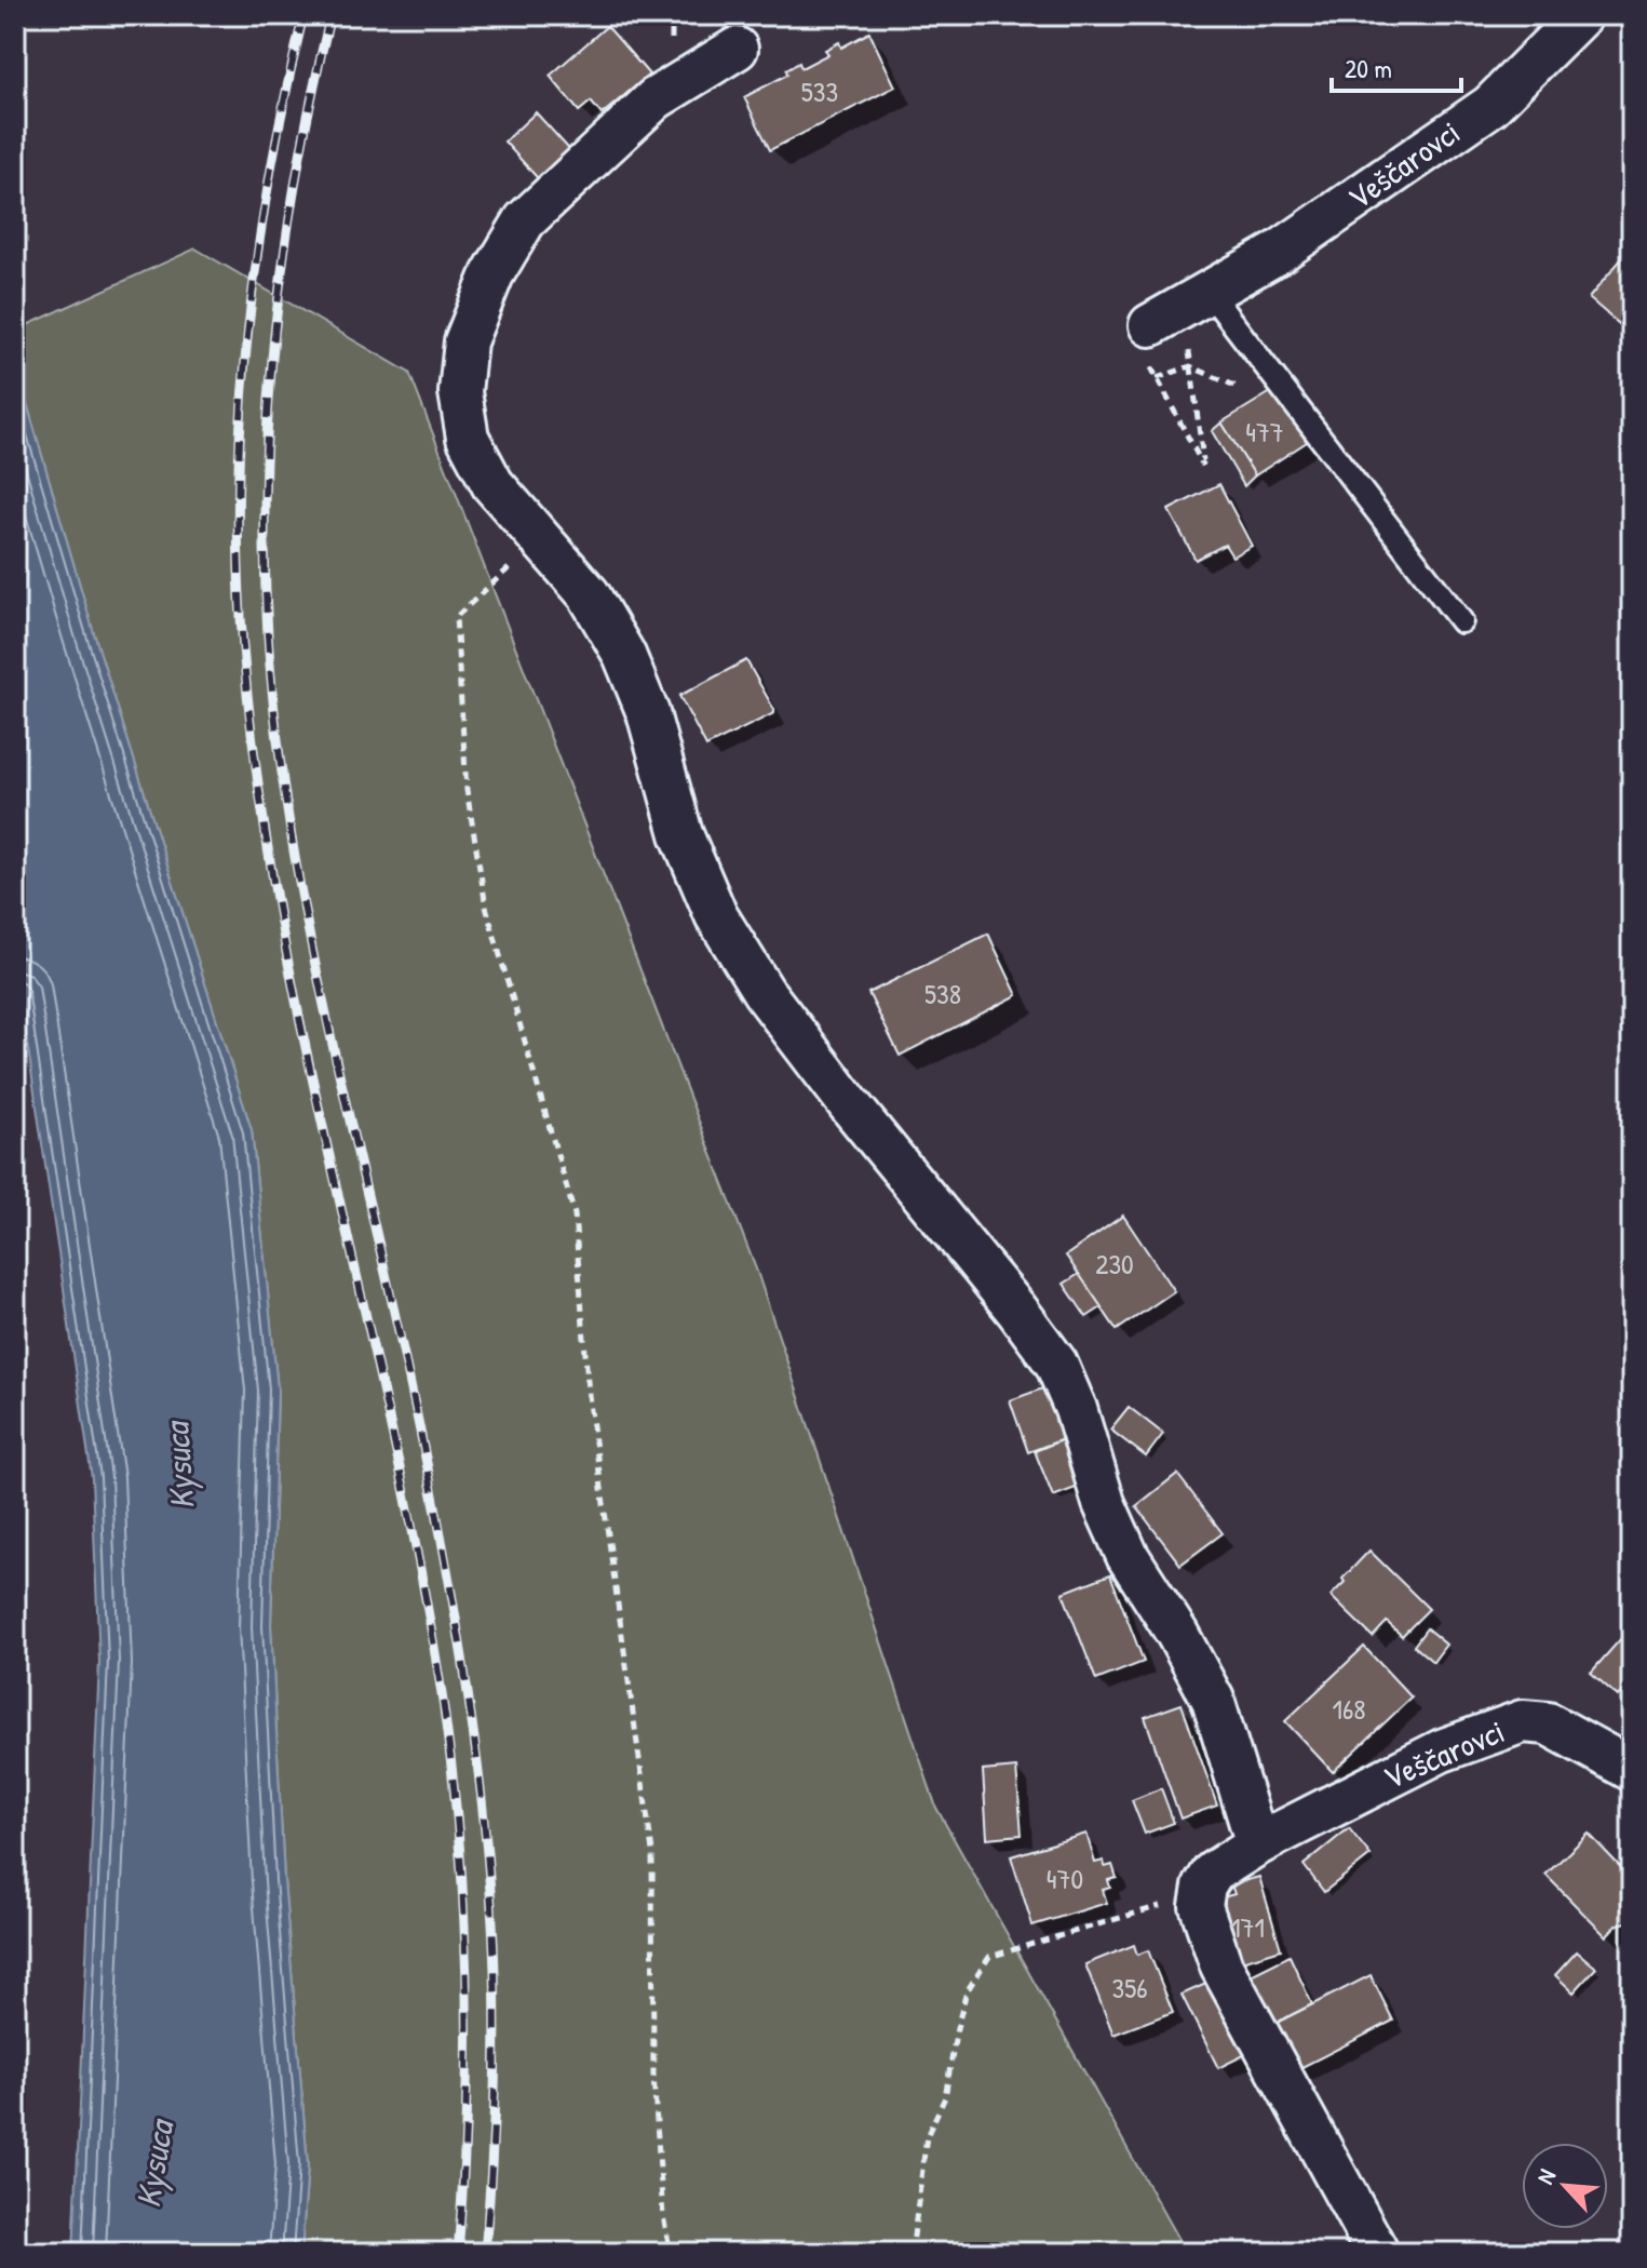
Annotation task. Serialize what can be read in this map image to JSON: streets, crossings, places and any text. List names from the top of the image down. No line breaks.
{"streets":{"street":["Veščarovci"]},"water":["Kysuca"],"house_numbers":["533","477","538","230","168","470","171","356"],"scale_bar":"20 m","north":"top left"}
